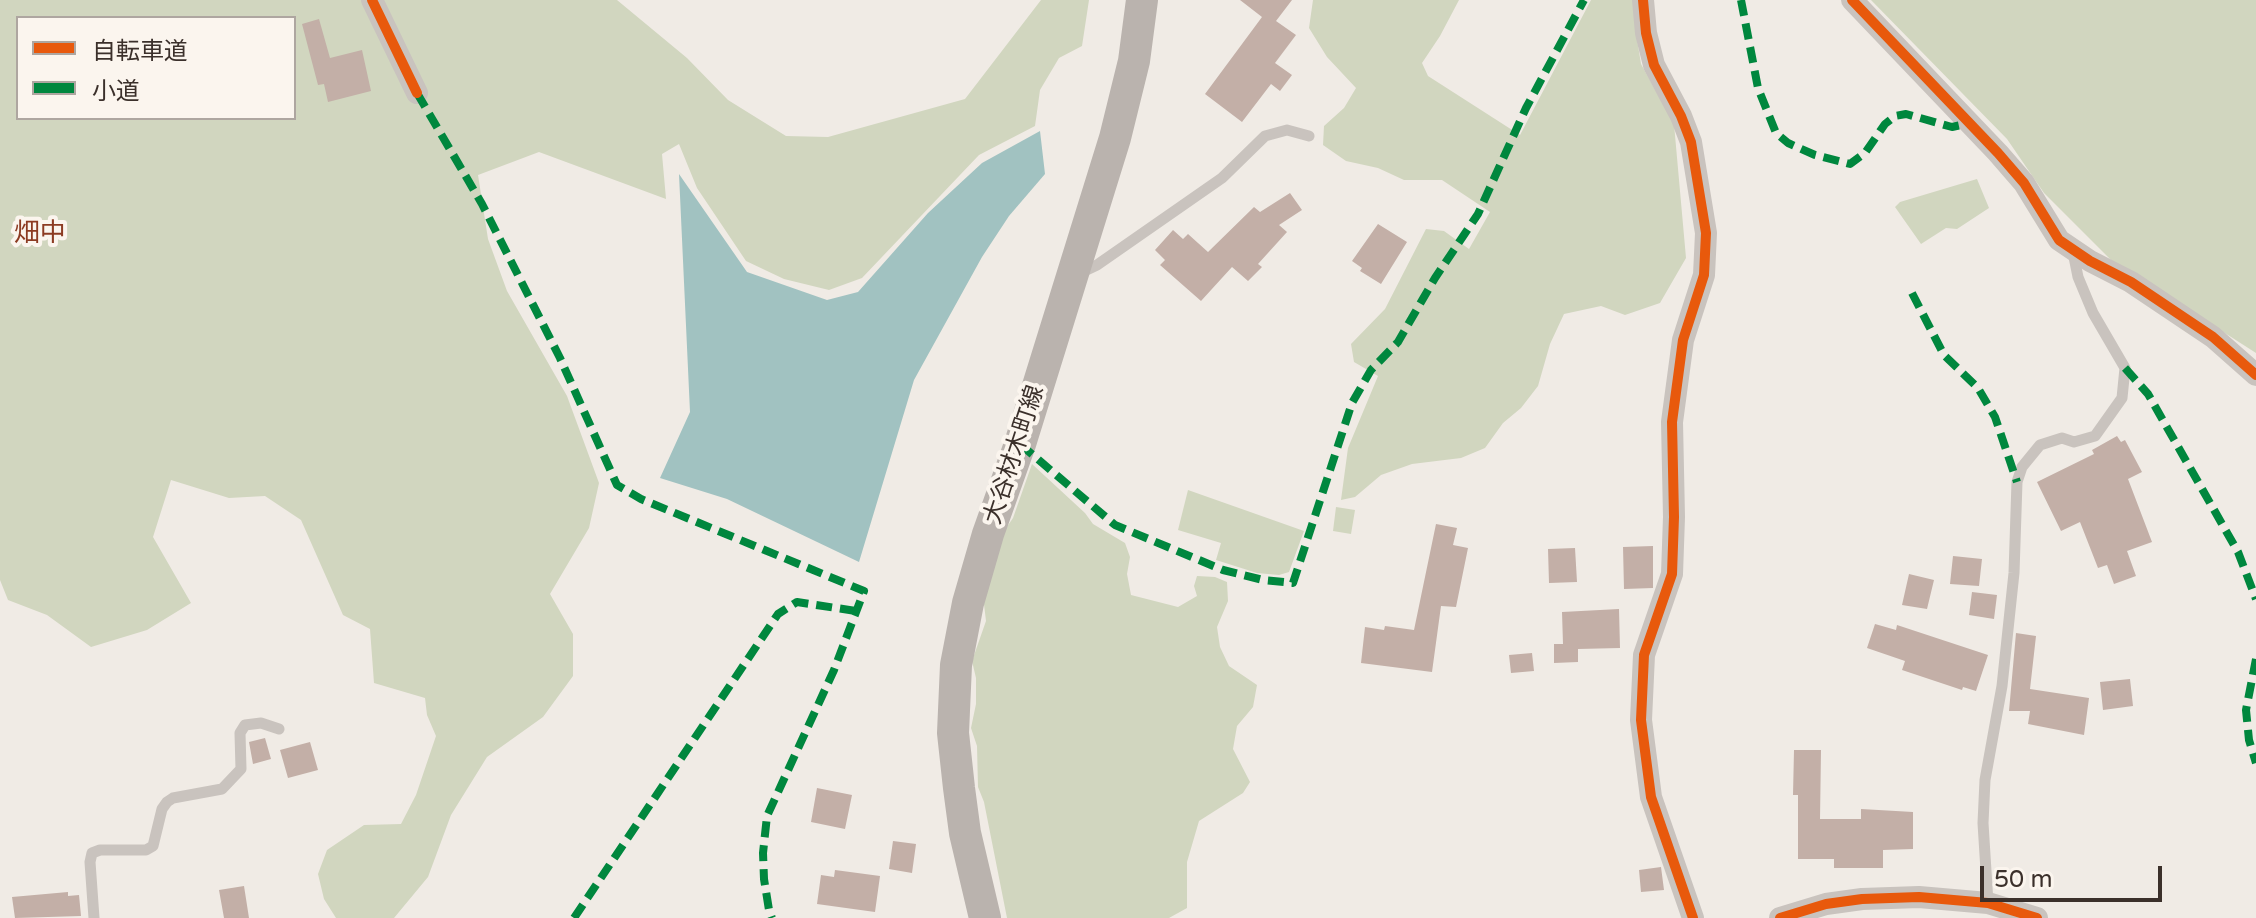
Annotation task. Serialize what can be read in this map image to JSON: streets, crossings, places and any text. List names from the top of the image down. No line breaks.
{"streets":{"main road":["大谷材木町線"]},"districts":["畑中"],"legend":["自転車道","小道"],"scale_bar":"50 m"}
